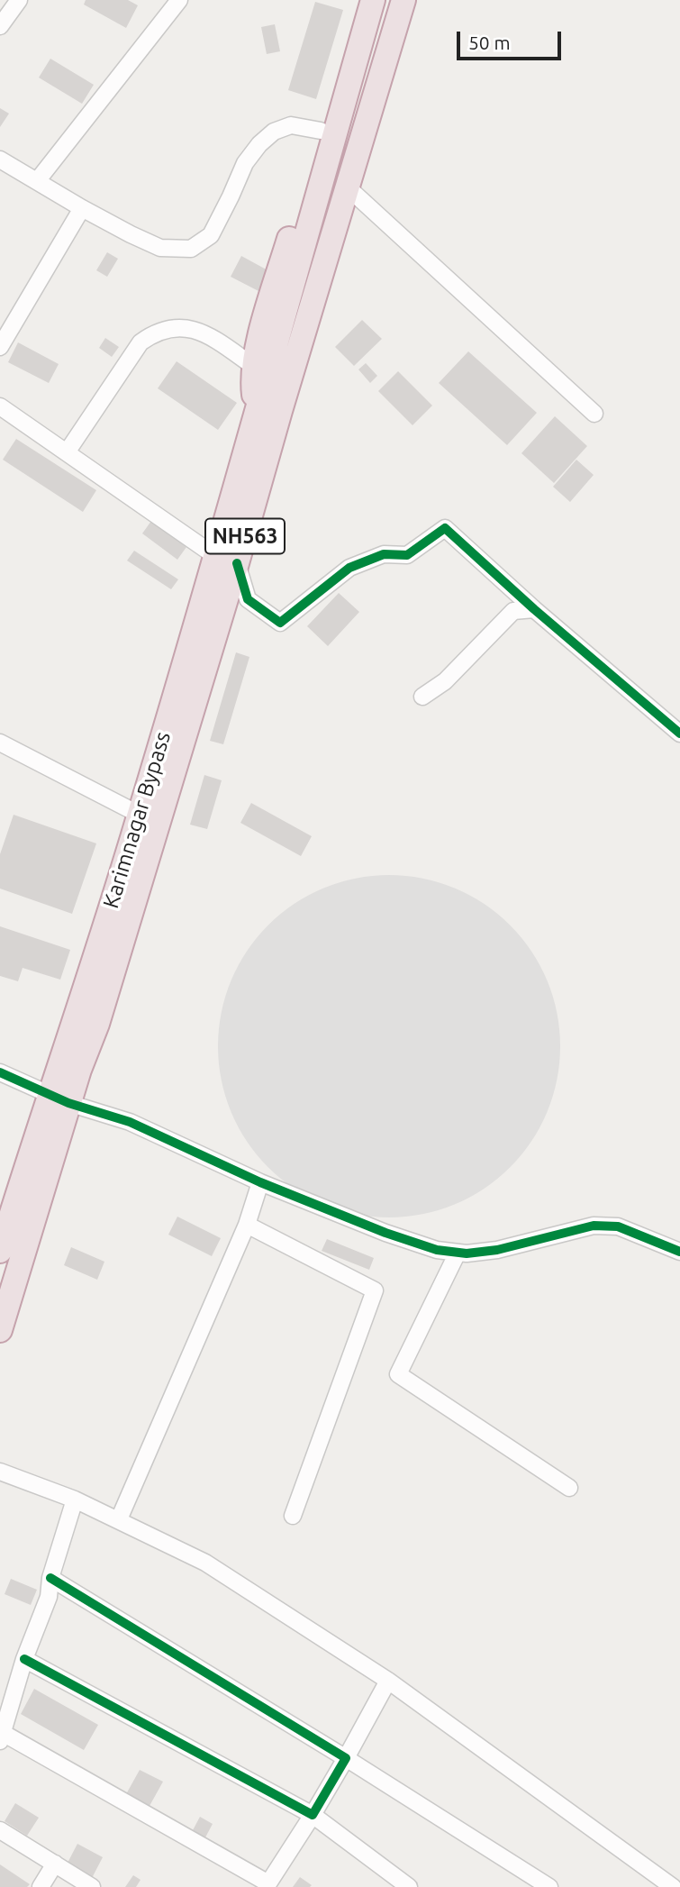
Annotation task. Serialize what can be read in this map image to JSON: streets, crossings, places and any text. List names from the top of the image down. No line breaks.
{"streets":{"highway":["NH563","Karimnagar Bypass"]},"crossings":[["NH563","Karimnagar Bypass"]],"scale_bar":"50 m"}
